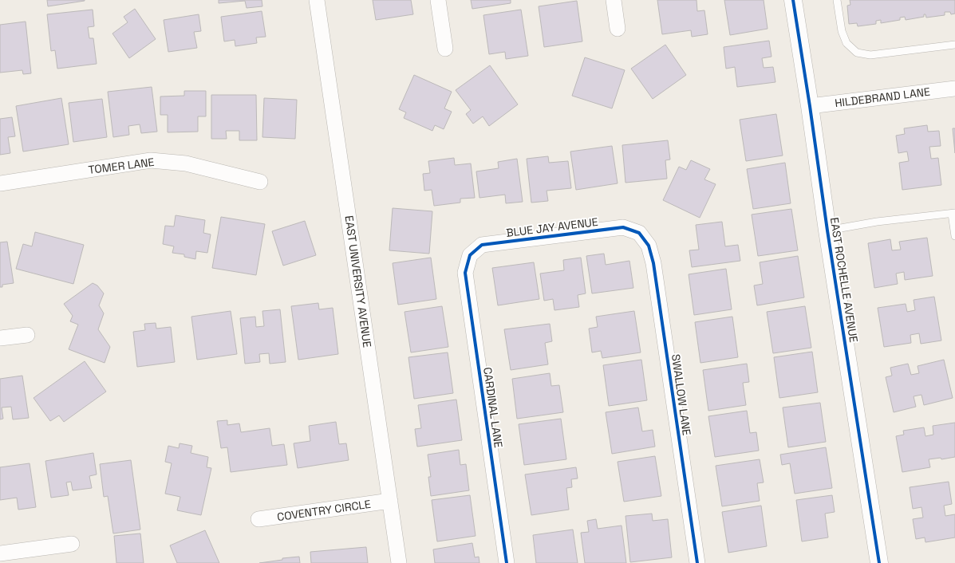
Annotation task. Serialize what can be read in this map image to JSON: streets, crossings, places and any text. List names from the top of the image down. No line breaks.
{"streets":{"street":["HILDEBRAND LANE","TOMER LANE","BLUE JAY AVENUE","EAST ROCHELLE AVENUE","EAST UNIVERSITY AVENUE","SWALLOW LANE","CARDINAL LANE","COVENTRY CIRCLE"]},"crossings":[["HILDEBRAND LANE","EAST ROCHELLE AVENUE"],["BLUE JAY AVENUE","SWALLOW LANE"],["BLUE JAY AVENUE","CARDINAL LANE"],["EAST UNIVERSITY AVENUE","COVENTRY CIRCLE"]]}
